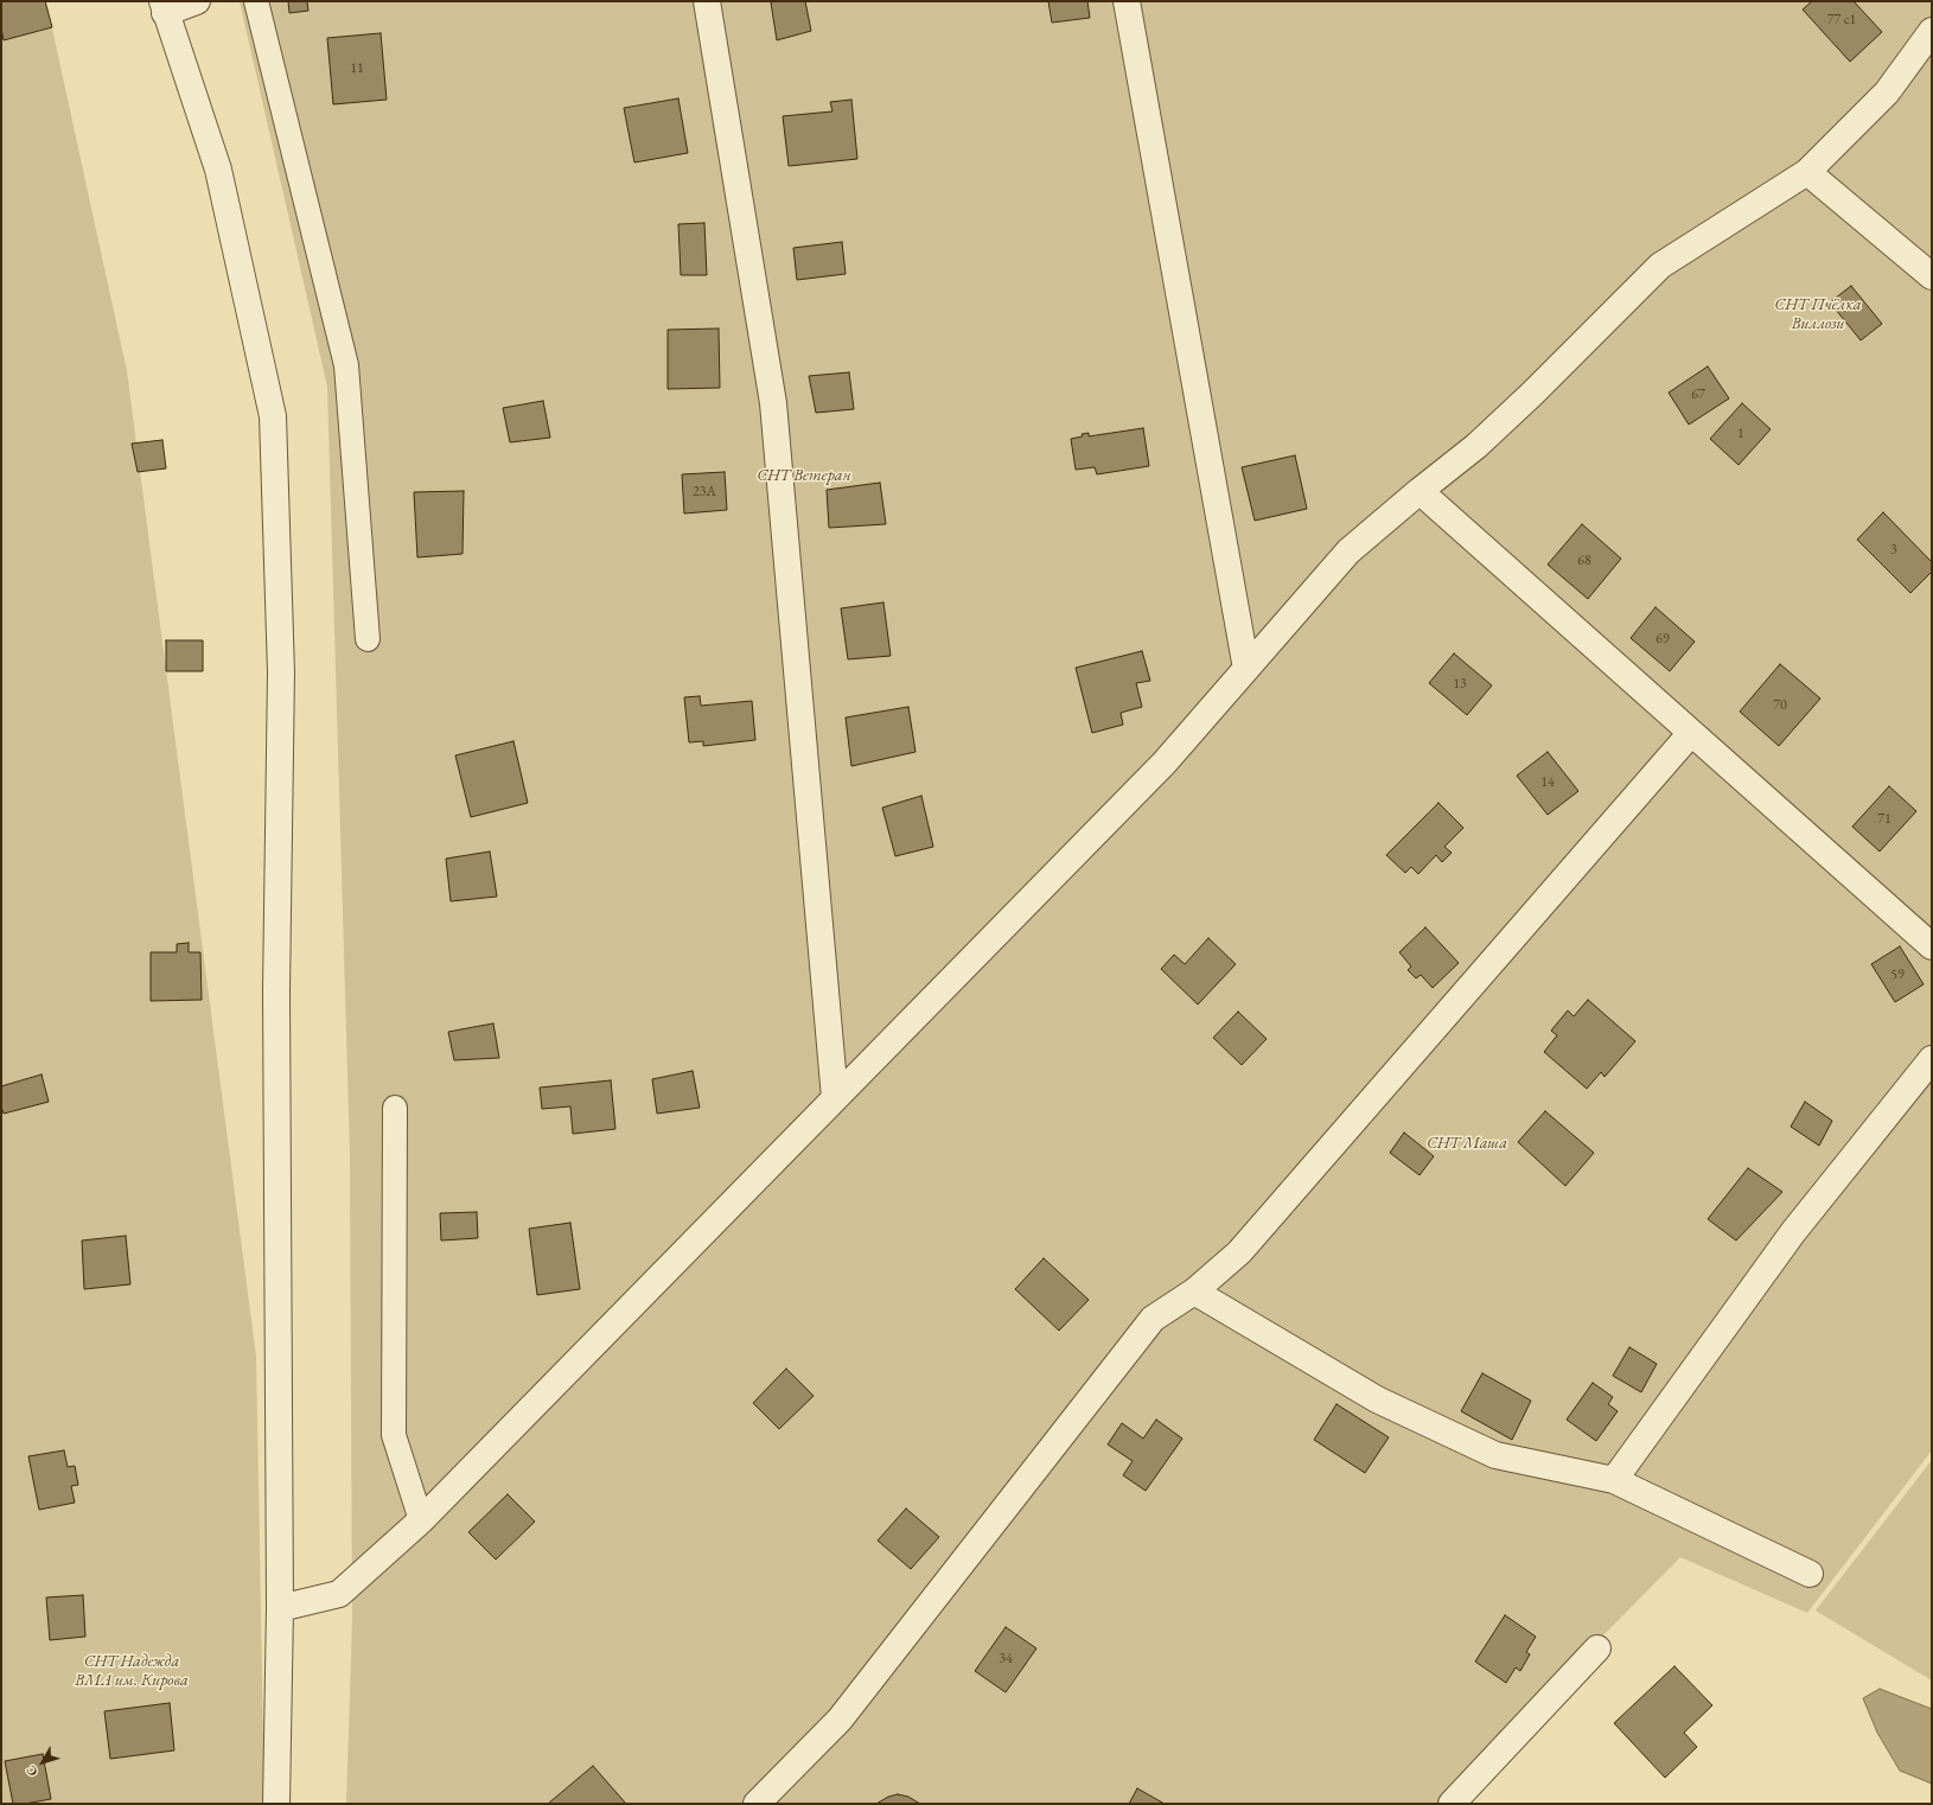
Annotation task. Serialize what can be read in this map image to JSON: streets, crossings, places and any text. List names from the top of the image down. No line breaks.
{"parks":["СНТ Пчёлка Виллози","СНТ Ветеран","СНТ Маша","СНТ Надежда ВМА им. Кирова"],"house_numbers":["77 с1","11","67","1","23А","3","68","69","13","70","14","71","59","34"],"north":"bottom left"}
